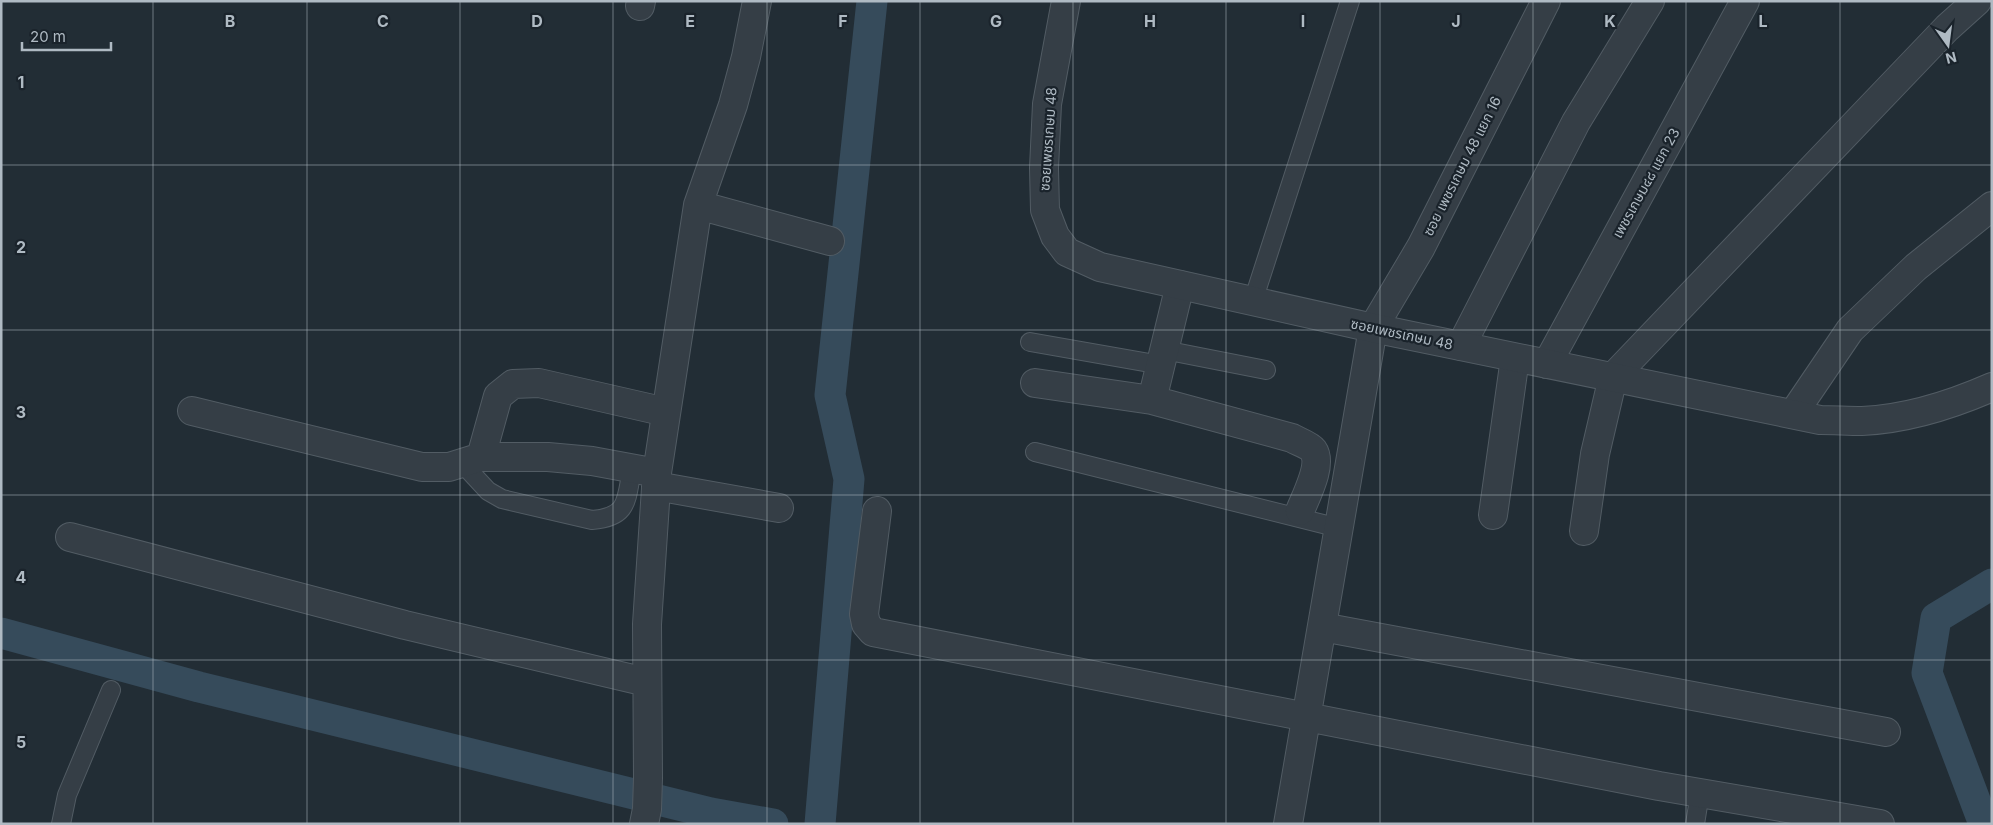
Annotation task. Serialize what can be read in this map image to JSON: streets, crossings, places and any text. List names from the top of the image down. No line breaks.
{"streets":{"street":["ซอยเพชรเกษม 48","ซอย เพชรเกษม 48 แยก 16","เพชรเกษม๔๘ แยก 23"]},"crossings":[["ซอยเพชรเกษม 48","ซอย เพชรเกษม 48 แยก 16"],["ซอยเพชรเกษม 48","เพชรเกษม๔๘ แยก 23"]],"scale_bar":"20 m","north":"bottom","grid":{"columns":["B","C","D","E","F","G","H","I","J","K","L"],"rows":["1","2","3","4","5"]}}
